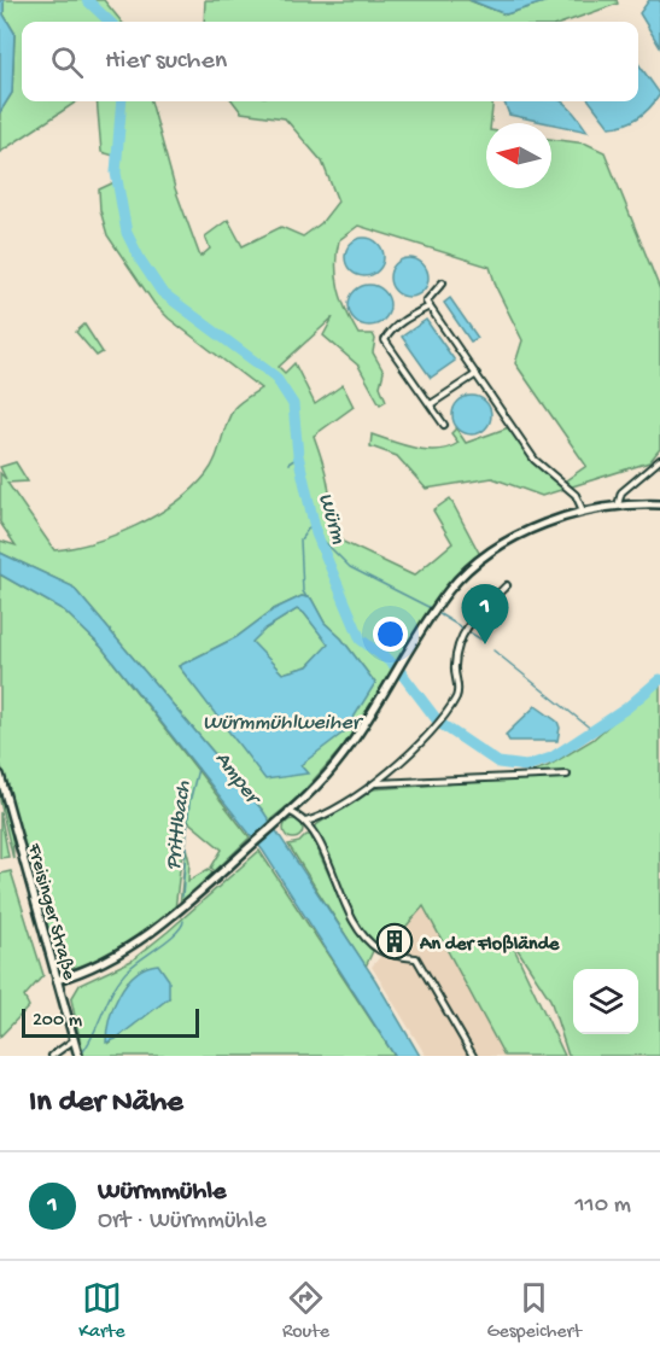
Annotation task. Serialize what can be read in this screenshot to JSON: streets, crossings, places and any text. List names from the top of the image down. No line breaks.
{"streets":{"main road":["Freisinger Straße"]},"water":["Würm","Würmmühlweiher","Amper","Prittlbach"],"places":{"building":["An der Floßlände"]},"scale_bar":"200 m","north":"left","page":{"search":"Hier suchen","pins":"1","scale":"200 m","heading":"In der Nähe","list":[{"mark":"1","name":"Würmmühle","note":"Ort · Würmmühle","value":"110 m"}],"nav":["Karte","Route","Gespeichert"]}}
